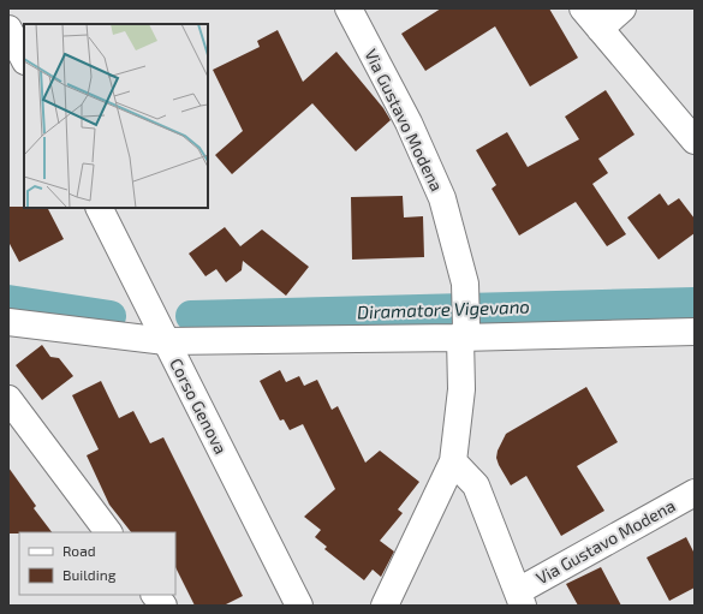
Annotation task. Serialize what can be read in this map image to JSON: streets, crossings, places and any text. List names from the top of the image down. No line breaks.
{"streets":{"street":["Via Gustavo Modena","Corso Genova"]},"water":["Diramatore Vigevano"],"legend":["Road","Building"]}
